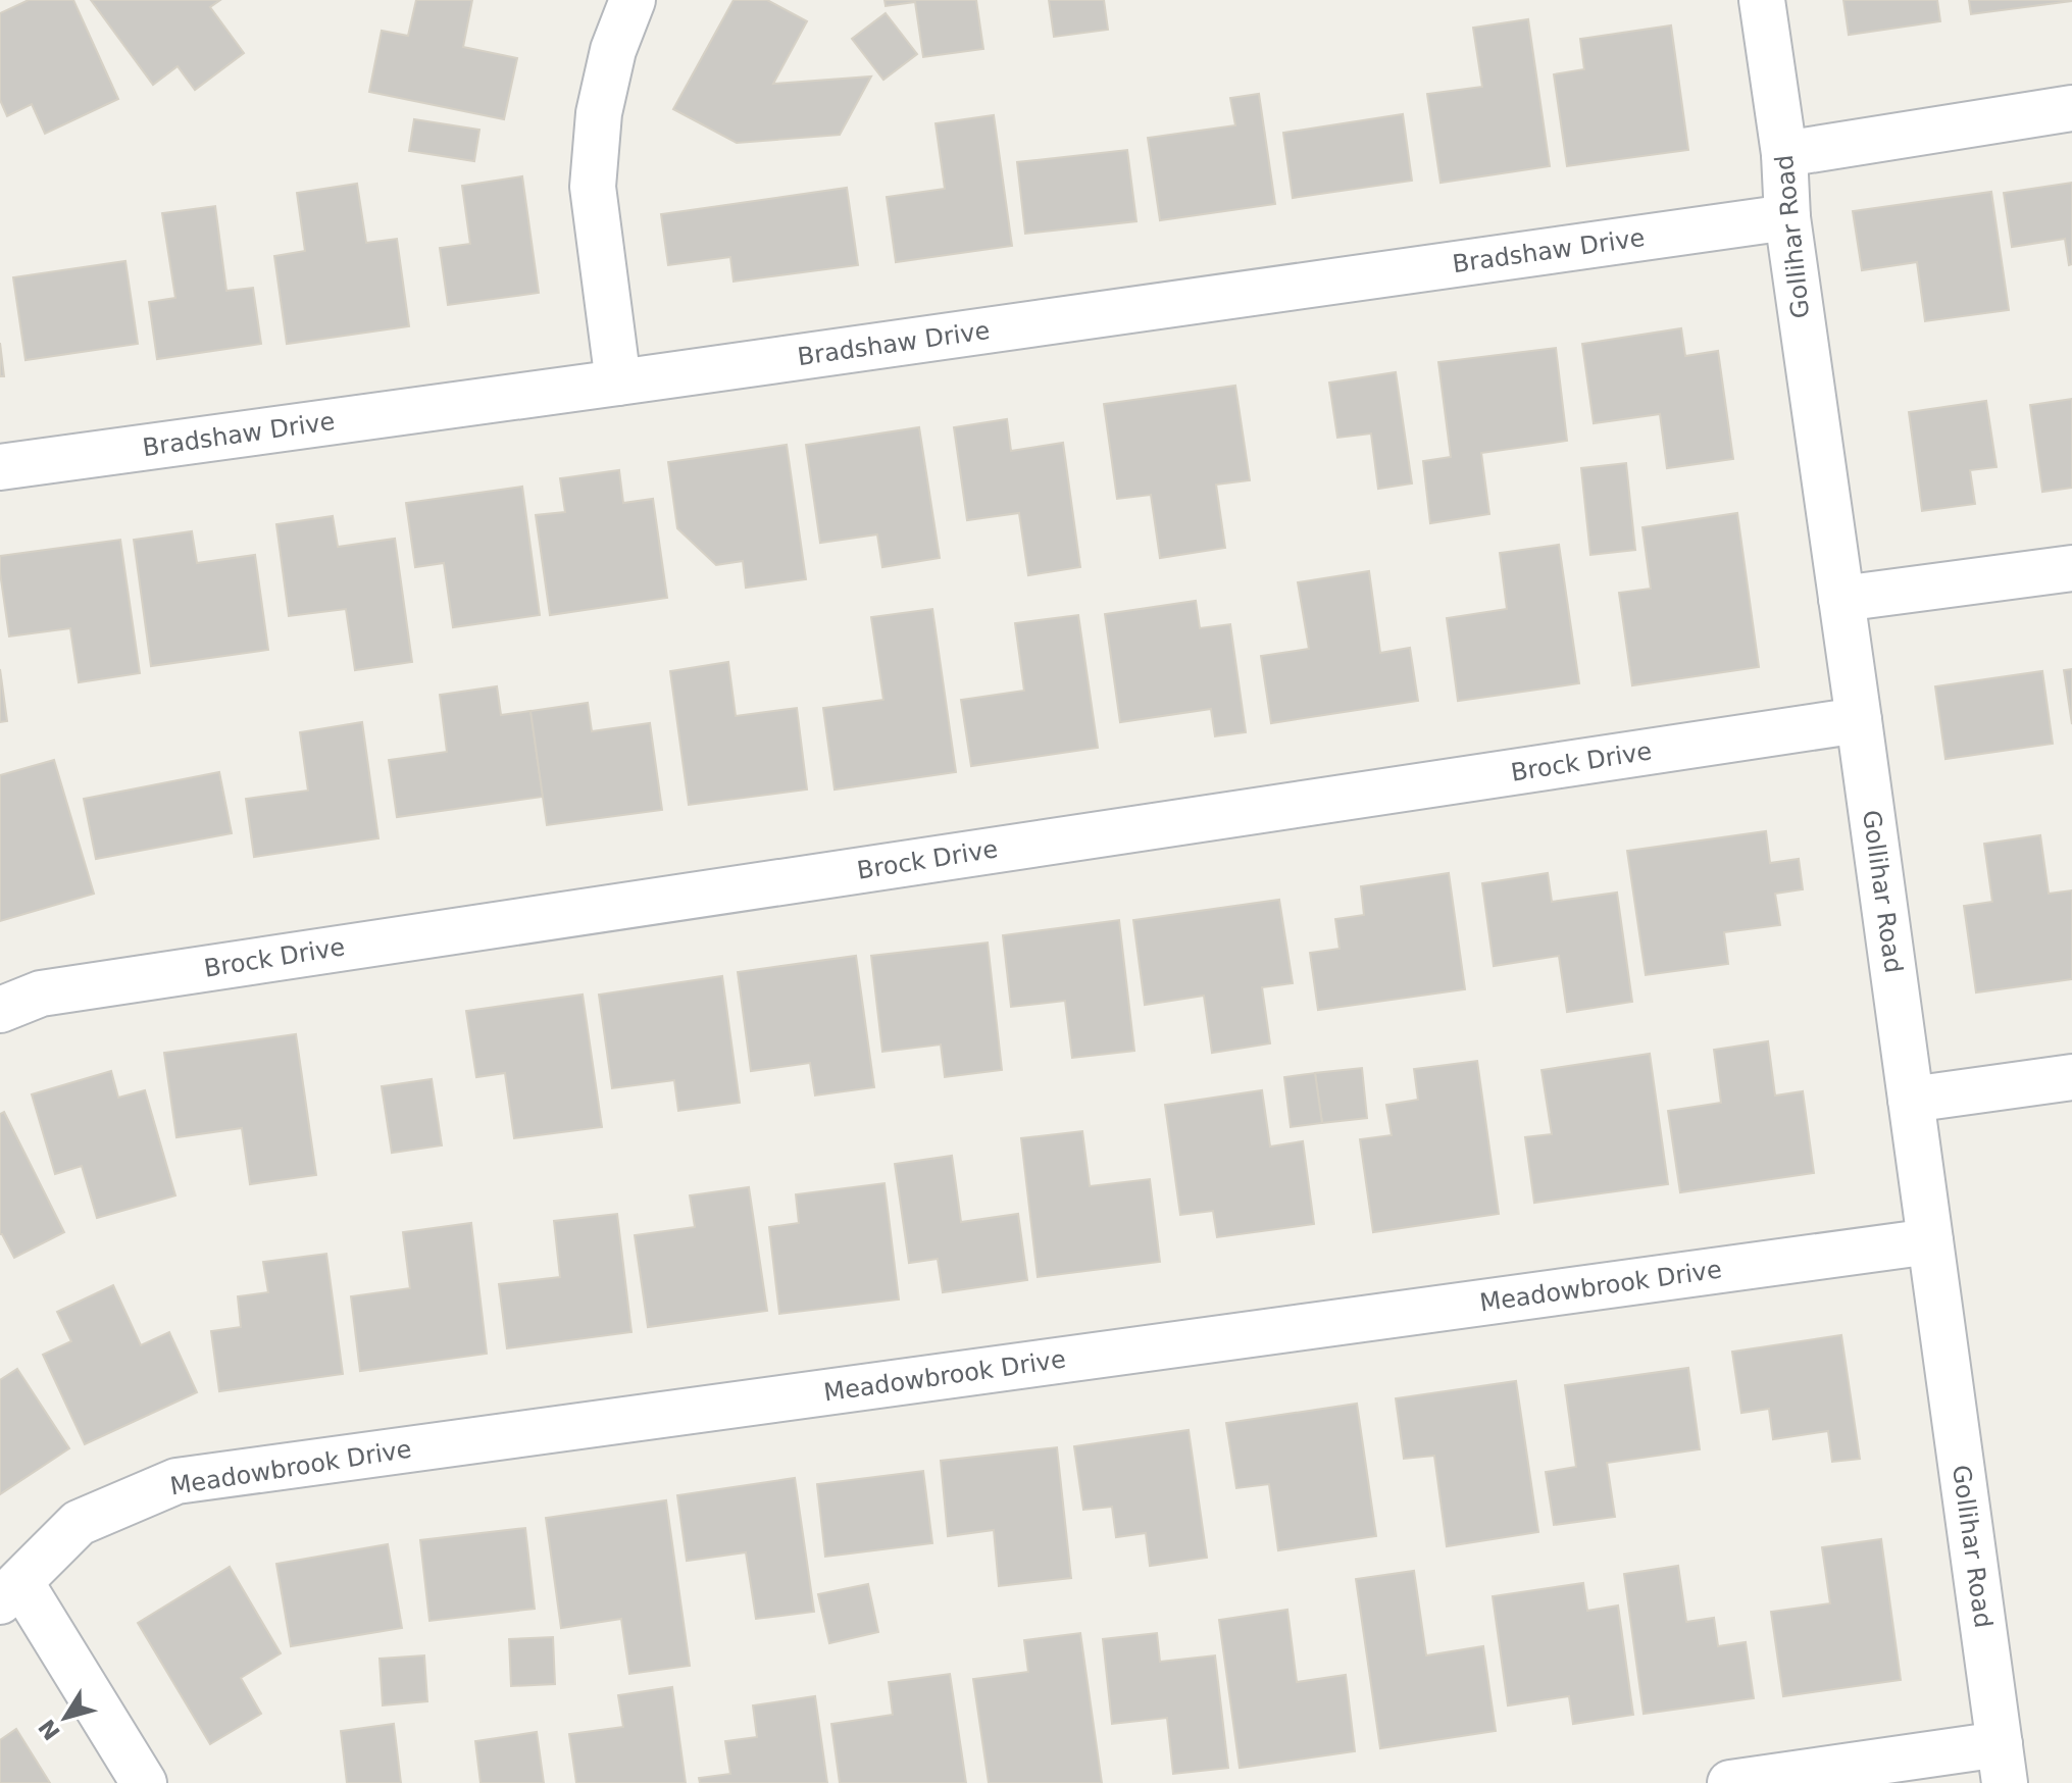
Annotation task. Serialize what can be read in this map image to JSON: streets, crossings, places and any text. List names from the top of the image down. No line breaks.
{"streets":{"street":["Gollihar Road","Bradshaw Drive","Brock Drive","Meadowbrook Drive"]},"crossings":[["Gollihar Road","Bradshaw Drive"],["Gollihar Road","Brock Drive"],["Gollihar Road","Meadowbrook Drive"]],"north":"bottom left"}
